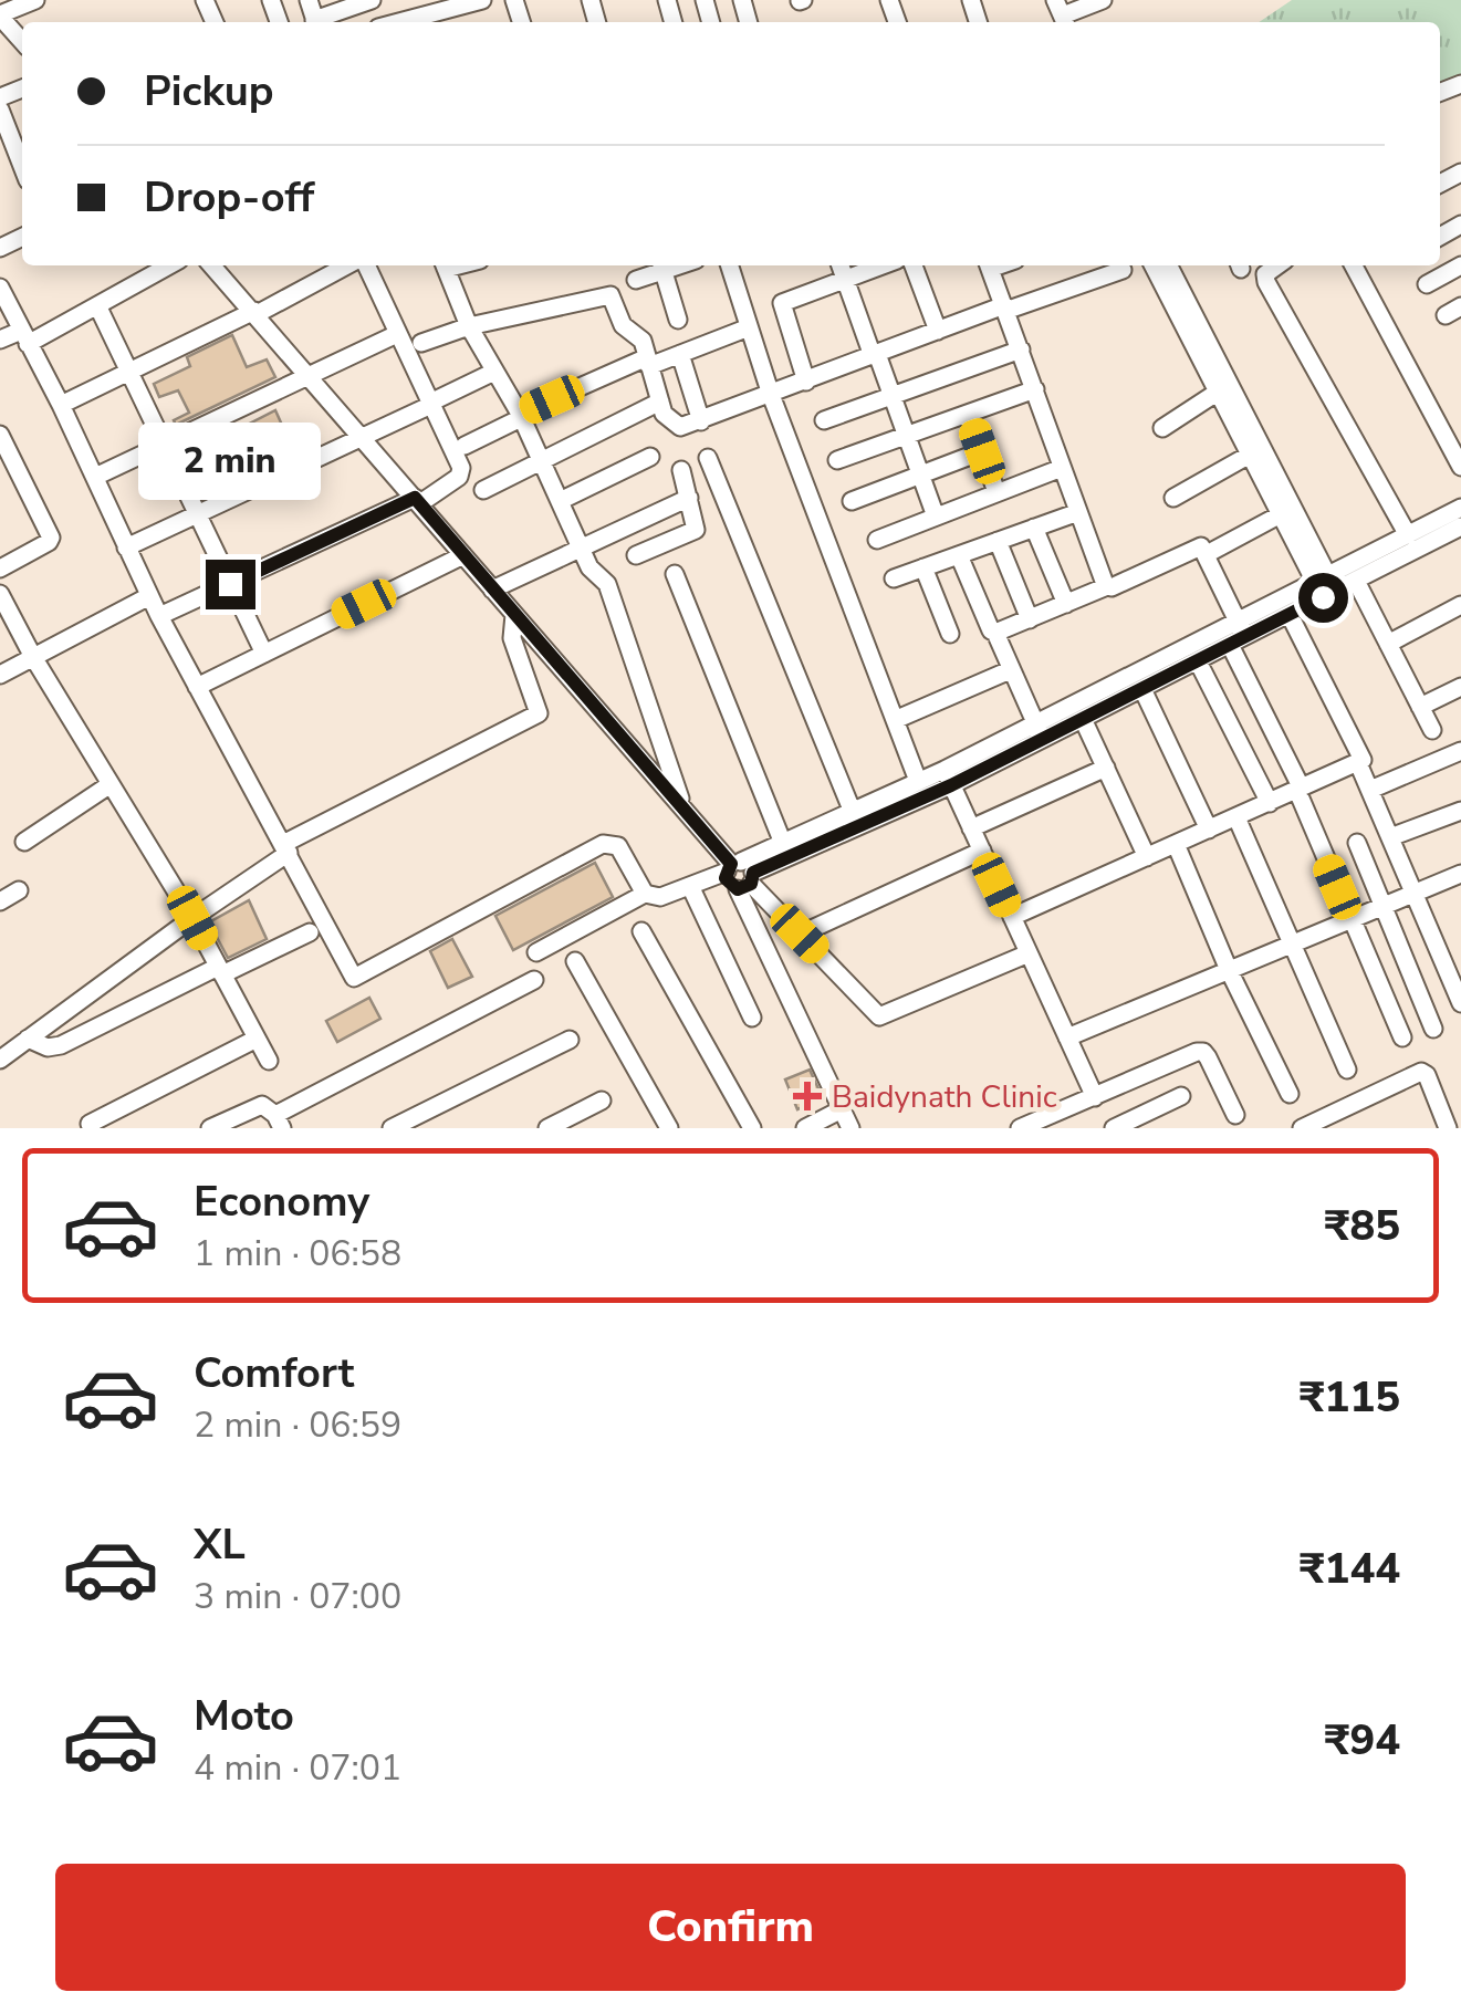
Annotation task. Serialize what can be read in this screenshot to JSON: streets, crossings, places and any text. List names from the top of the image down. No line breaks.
{"places":{"health":["Baidynath Clinic"]},"page":{"banner":["Pickup","Drop-off"],"bubble":"2 min","list":[{"name":"Economy","note":"1 min · 06:58","value":"₹85"},{"name":"Comfort","note":"2 min · 06:59","value":"₹115"},{"name":"XL","note":"3 min · 07:00","value":"₹144"},{"name":"Moto","note":"4 min · 07:01","value":"₹94"}],"buttons":"Confirm"}}
